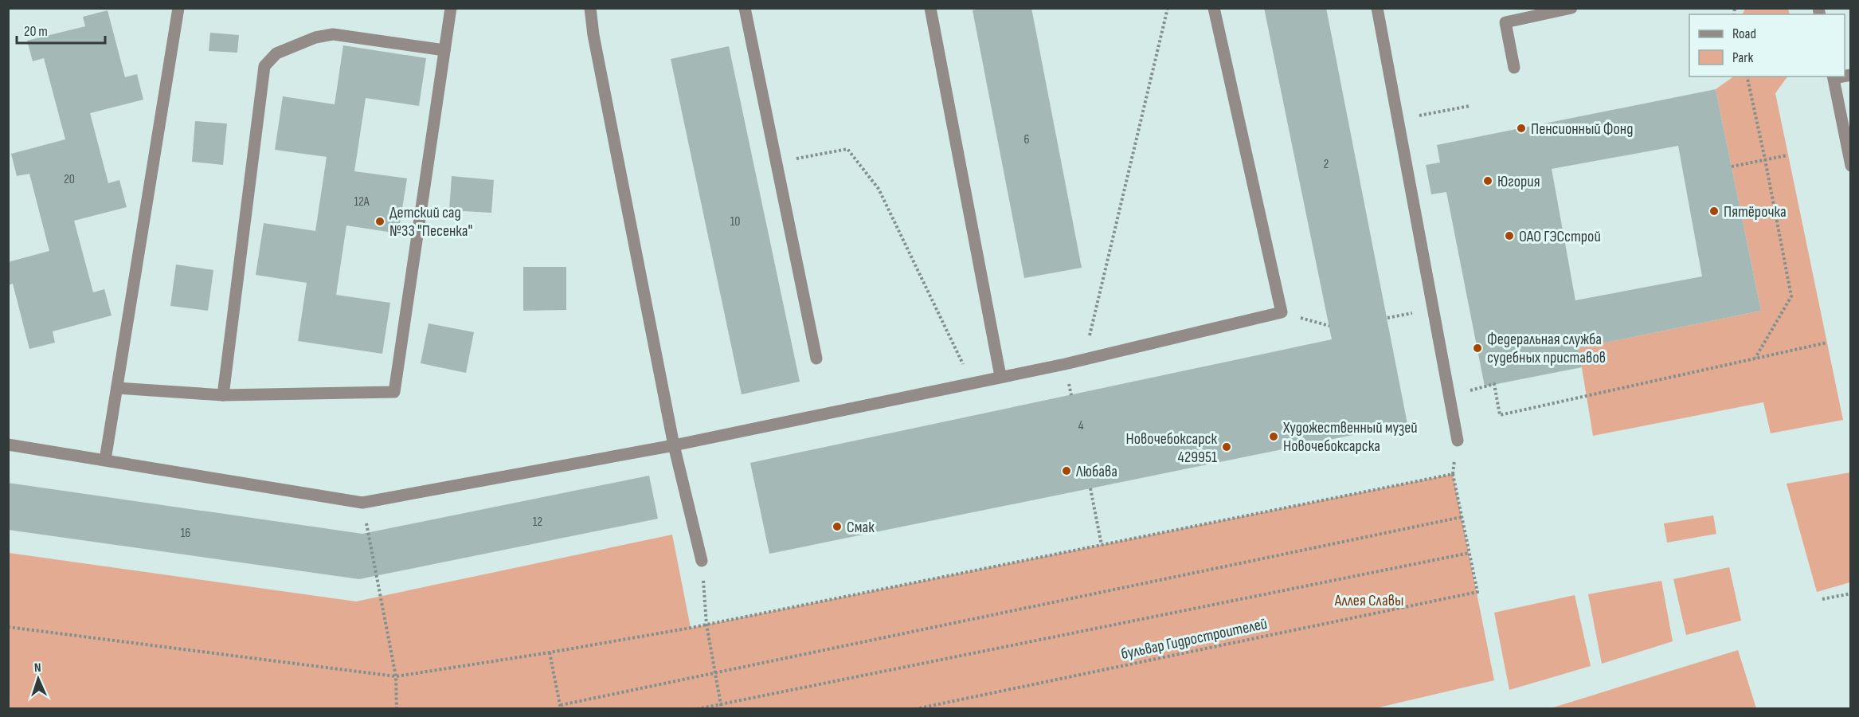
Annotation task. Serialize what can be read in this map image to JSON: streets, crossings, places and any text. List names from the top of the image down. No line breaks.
{"streets":{"path":["бульвар Гидростроителей"]},"parks":["Аллея Славы"],"places":["Пенсионный Фонд","Югория","Пятёрочка","Детский сад №33 \"Песенка\"","ОАО ГЭСстрой","Федеральная служба судебных приставов","Художественный музей Новочебоксарска","Новочебоксарск 429951","Любава","Смак"],"house_numbers":["6","2","20","12А","10","4","12","16"],"legend":["Road","Park"],"scale_bar":"20 m","north":"top"}
